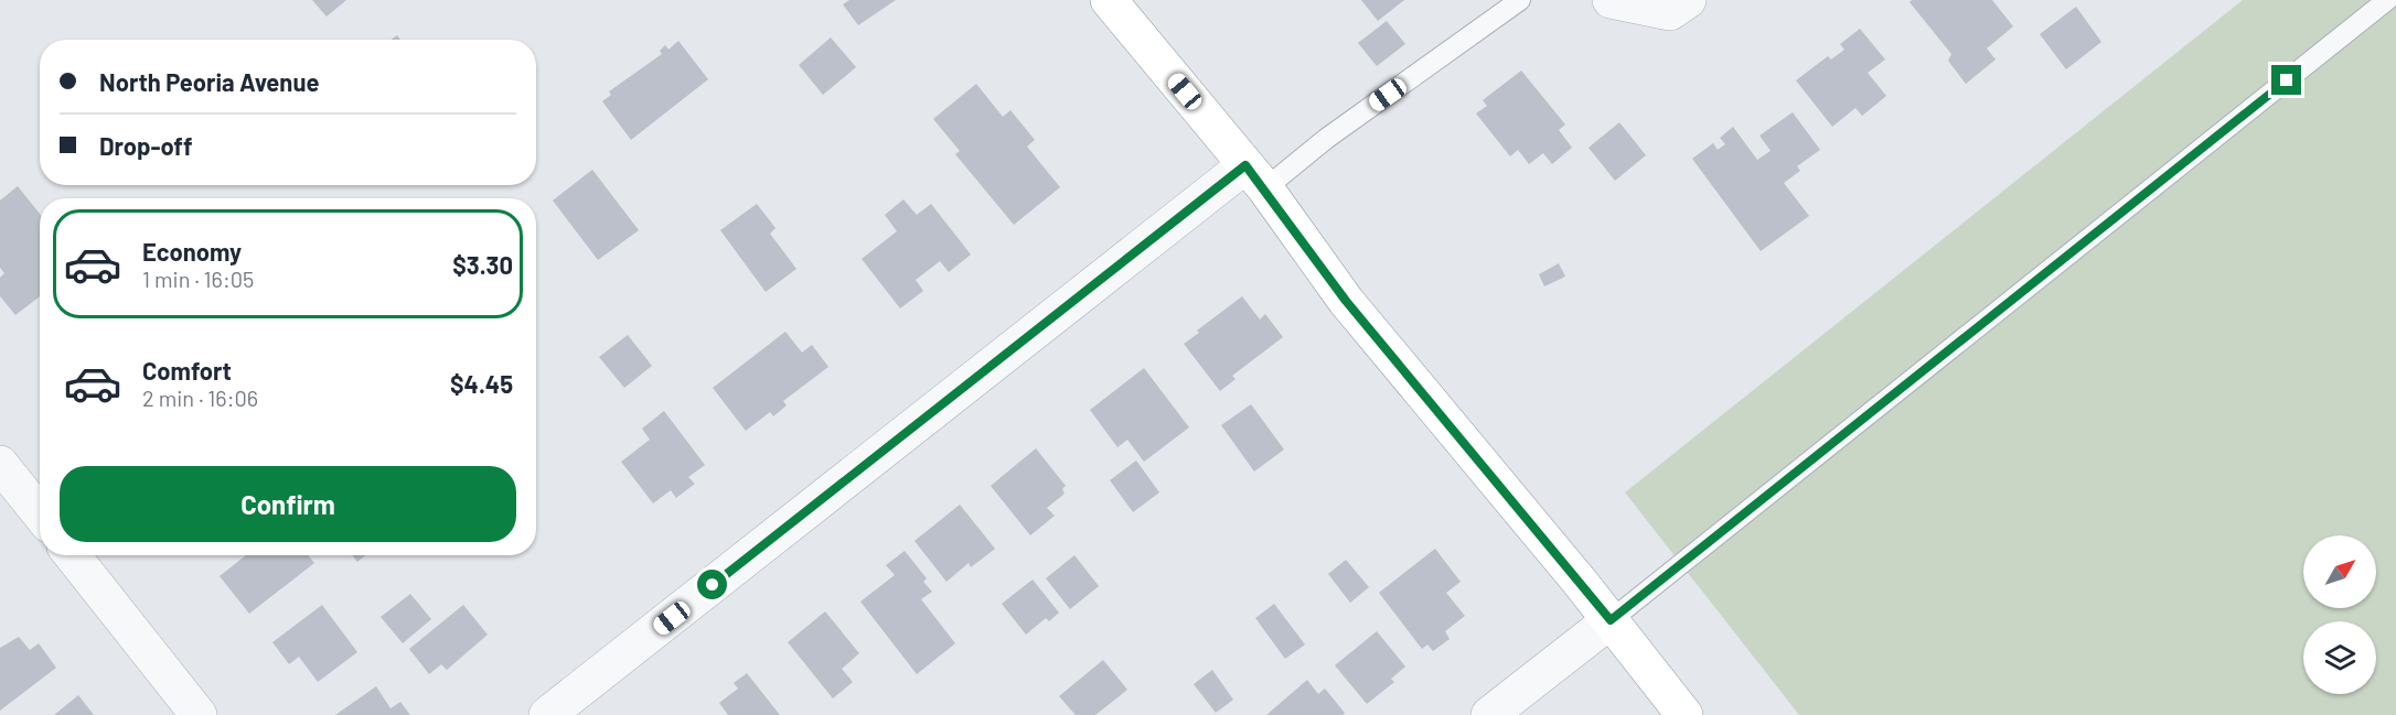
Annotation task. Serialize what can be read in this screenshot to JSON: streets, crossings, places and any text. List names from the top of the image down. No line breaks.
{"north":"top right","page":{"banner":["North Peoria Avenue","Drop-off"],"list":[{"name":"Economy","note":"1 min · 16:05","value":"$3.30"},{"name":"Comfort","note":"2 min · 16:06","value":"$4.45"}],"buttons":"Confirm"}}
